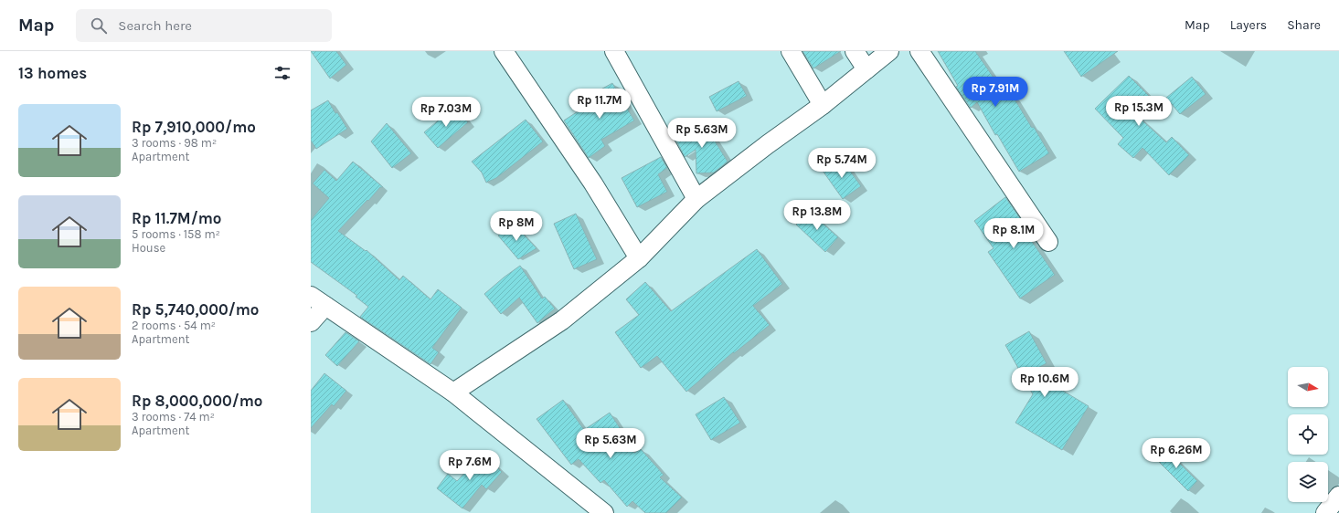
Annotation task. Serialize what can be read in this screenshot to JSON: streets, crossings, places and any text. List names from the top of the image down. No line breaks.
{"north":"right","page":{"header":"Map","search":"Search here","nav":["Map","Layers","Share"],"heading":"13 homes","price":["Rp 7.91M","Rp 11.7M","Rp 15.3M","Rp 7.03M","Rp 5.63M","Rp 5.74M","Rp 13.8M","Rp 8M","Rp 8.1M","Rp 10.6M","Rp 5.63M","Rp 6.26M","Rp 7.6M"],"list":[{"name":"Rp 7,910,000/mo","note":"3 rooms · 98 m² · Apartment"},{"name":"Rp 11.7M/mo","note":"5 rooms · 158 m² · House"},{"name":"Rp 5,740,000/mo","note":"2 rooms · 54 m² · Apartment"},{"name":"Rp 8,000,000/mo","note":"3 rooms · 74 m² · Apartment"}]}}
